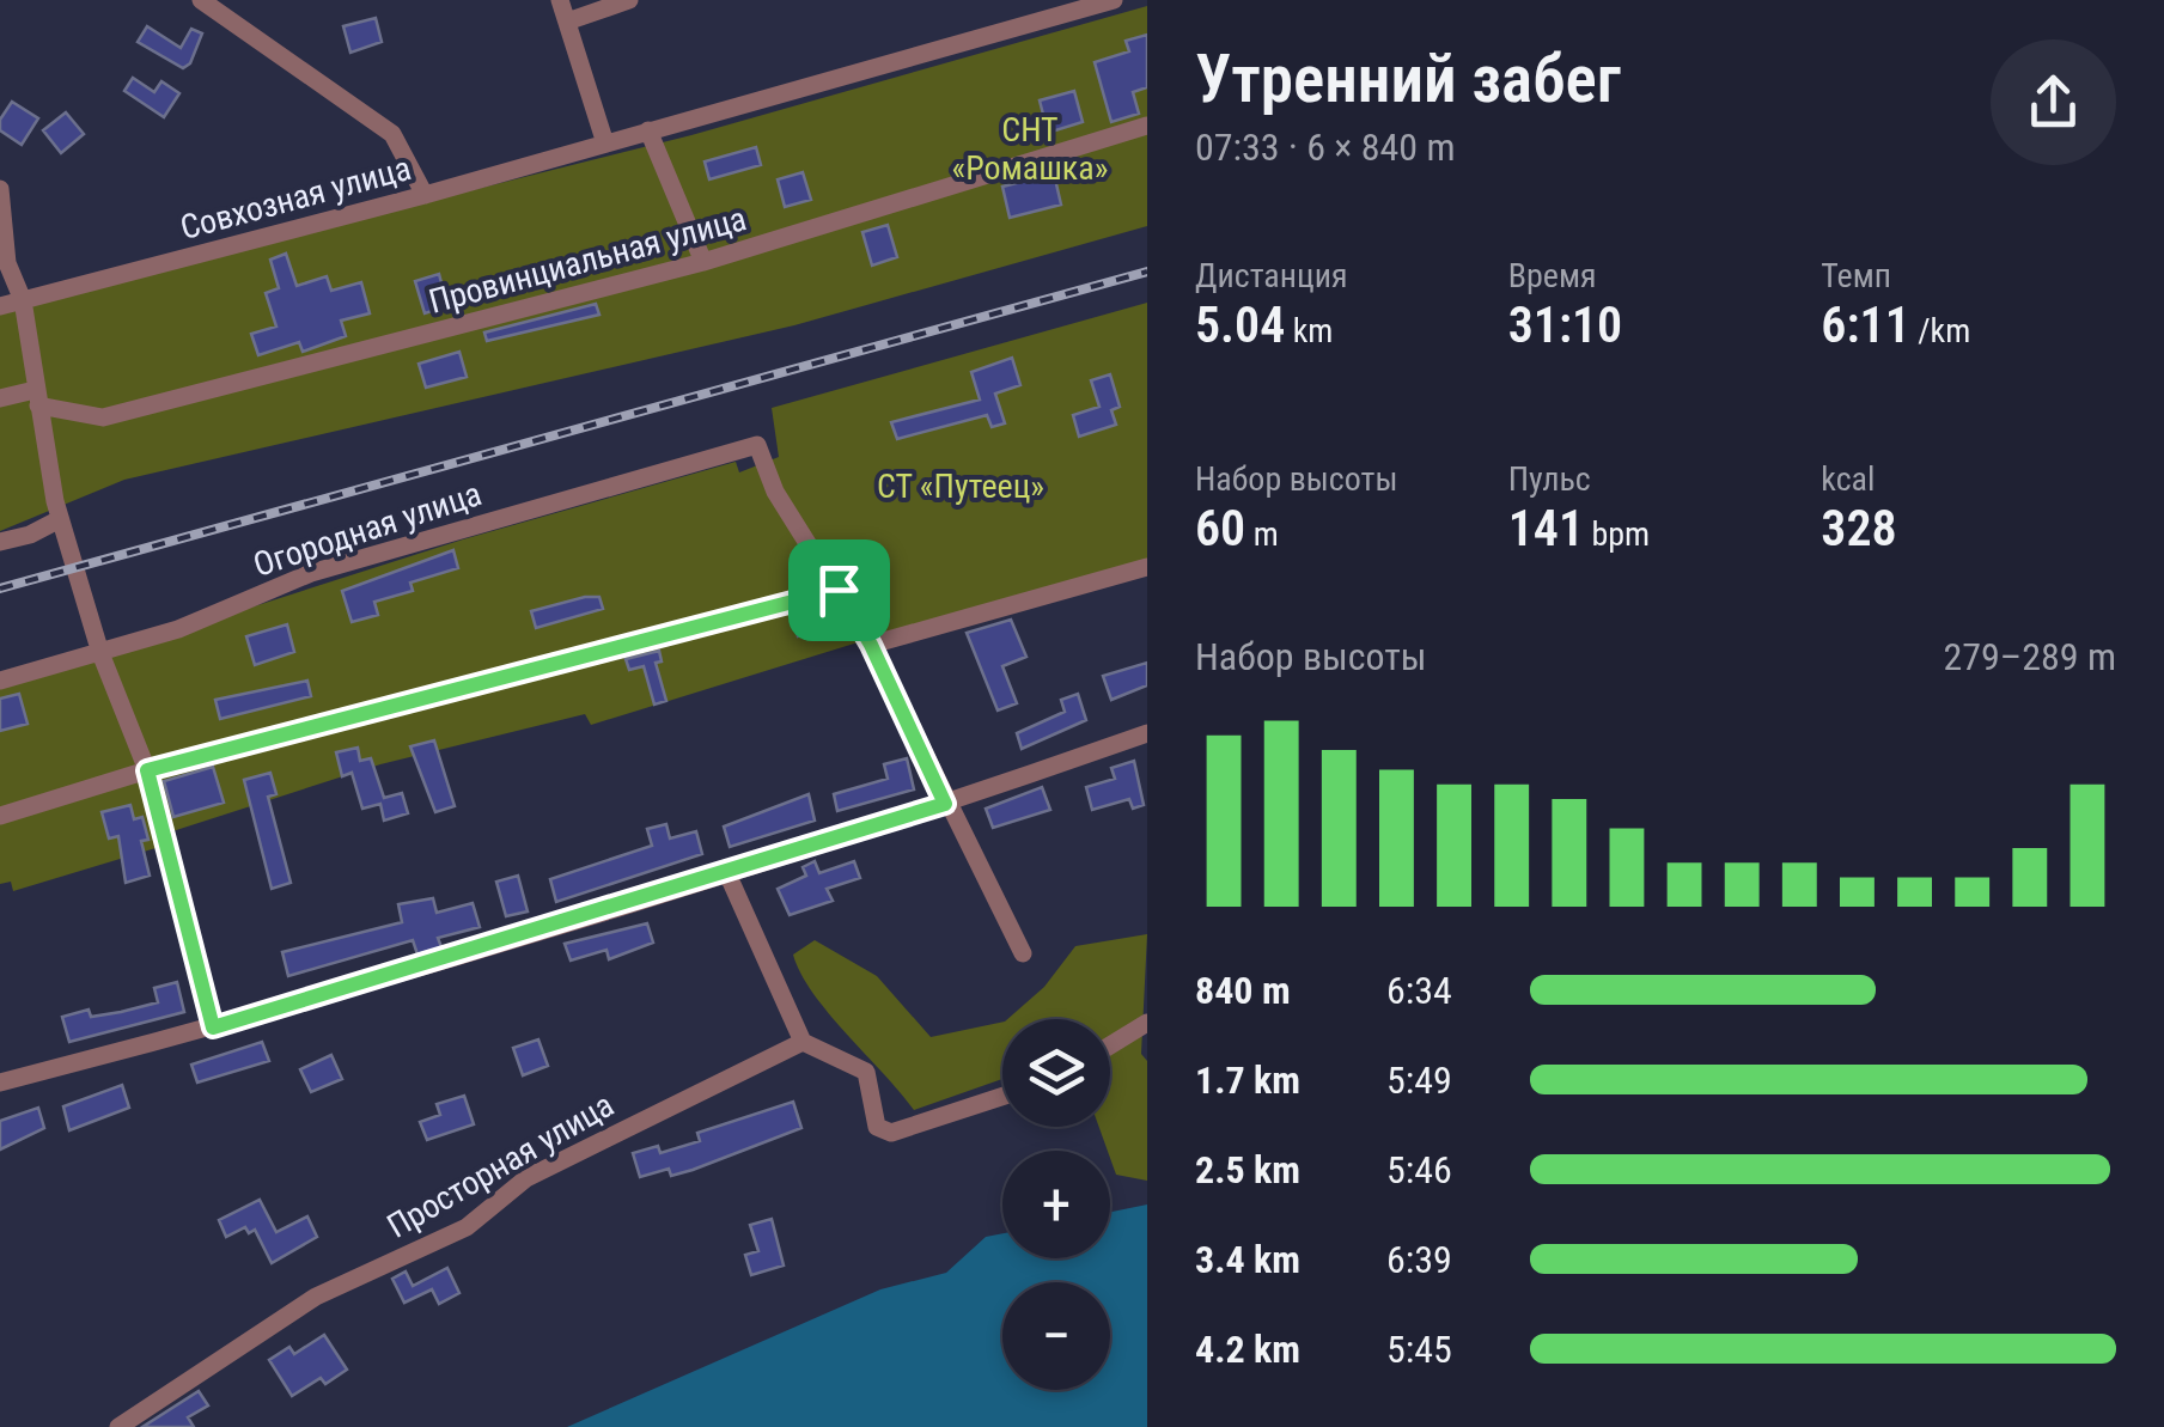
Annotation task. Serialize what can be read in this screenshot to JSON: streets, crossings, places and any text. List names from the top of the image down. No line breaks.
{"streets":{"street":["Совхозная улица","Провинциальная улица","Огородная улица","Просторная улица"]},"parks":["СНТ «Ромашка»","СТ «Путеец»"],"page":{"heading":["Утренний забег","07:33 · 6 × 840 m"],"stats":[["Дистанция","5.04 km"],["Время","31:10"],["Темп","6:11 /km"],["Набор высоты","60 m"],["Пульс","141 bpm"],["kcal","328"]],"chart":["Набор высоты","279–289 m"],"list":[{"name":"840 m","note":"6:34"},{"name":"1.7 km","note":"5:49"},{"name":"2.5 km","note":"5:46"},{"name":"3.4 km","note":"6:39"},{"name":"4.2 km","note":"5:45"}],"map_buttons":["+","−"]}}
